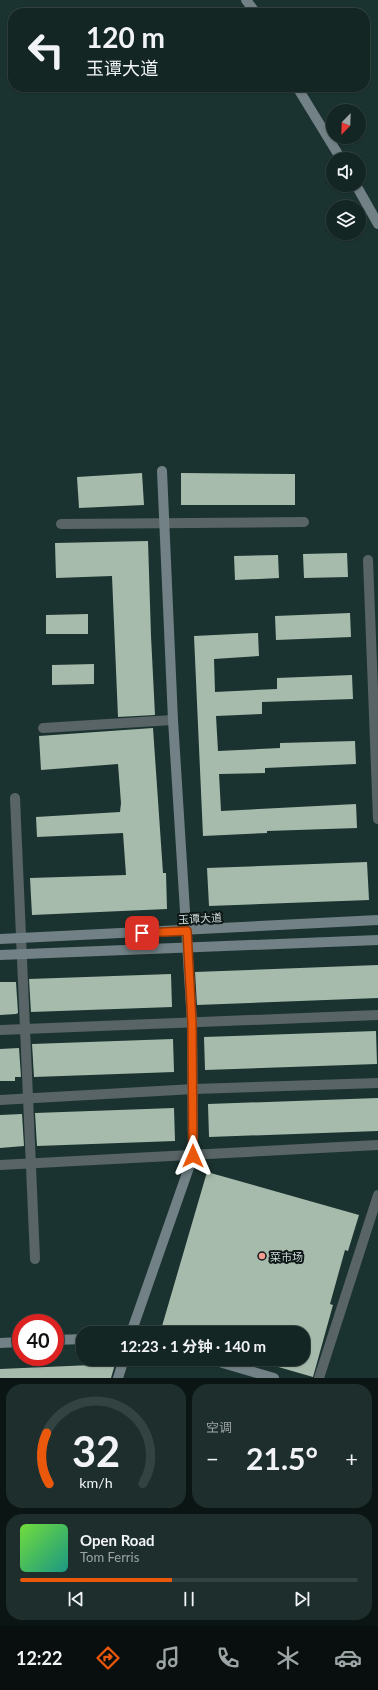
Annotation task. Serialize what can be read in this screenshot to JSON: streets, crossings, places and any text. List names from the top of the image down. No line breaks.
{"streets":{"street":["玉谭大道"]},"places":["菜市场"],"north":"bottom left","page":{"turn":["120 m","玉谭大道"],"limit":"40","trip":"12:23 · 1 分钟 · 140 m","tile":"空调","heat":["−","21.5°","+"],"song":["Open Road","Tom Ferris"],"tabs":"12:22","gauge":["32","km/h"]}}
